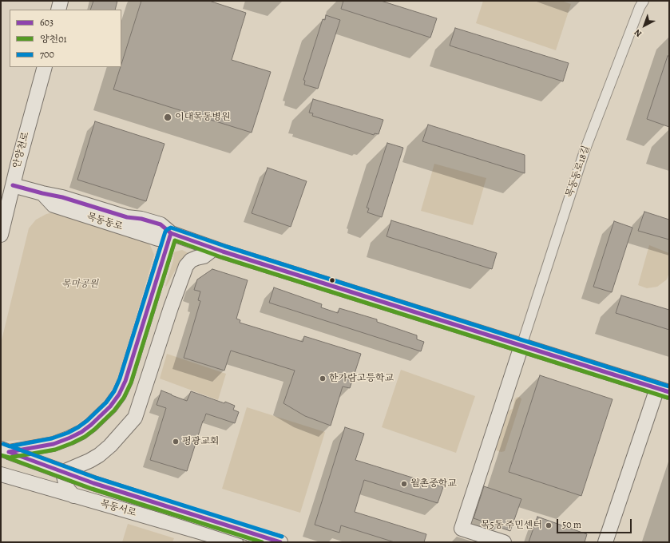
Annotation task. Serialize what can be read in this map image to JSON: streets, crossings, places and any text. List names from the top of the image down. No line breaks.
{"streets":{"main road":["안양천로","목동동로","목동서로"],"street":["목동동로18길"]},"crossings":[["안양천로","목동동로"],["목동동로18길","목동동로"]],"parks":["목마공원"],"places":["이대목동병원","한가람고등학교","평광교회","월촌중학교","목5동 주민센터"],"lines":["transit line 603","transit line 700","transit line 양천01"],"legend":["603","양천01","700"],"scale_bar":"50 m","north":"bottom left"}
